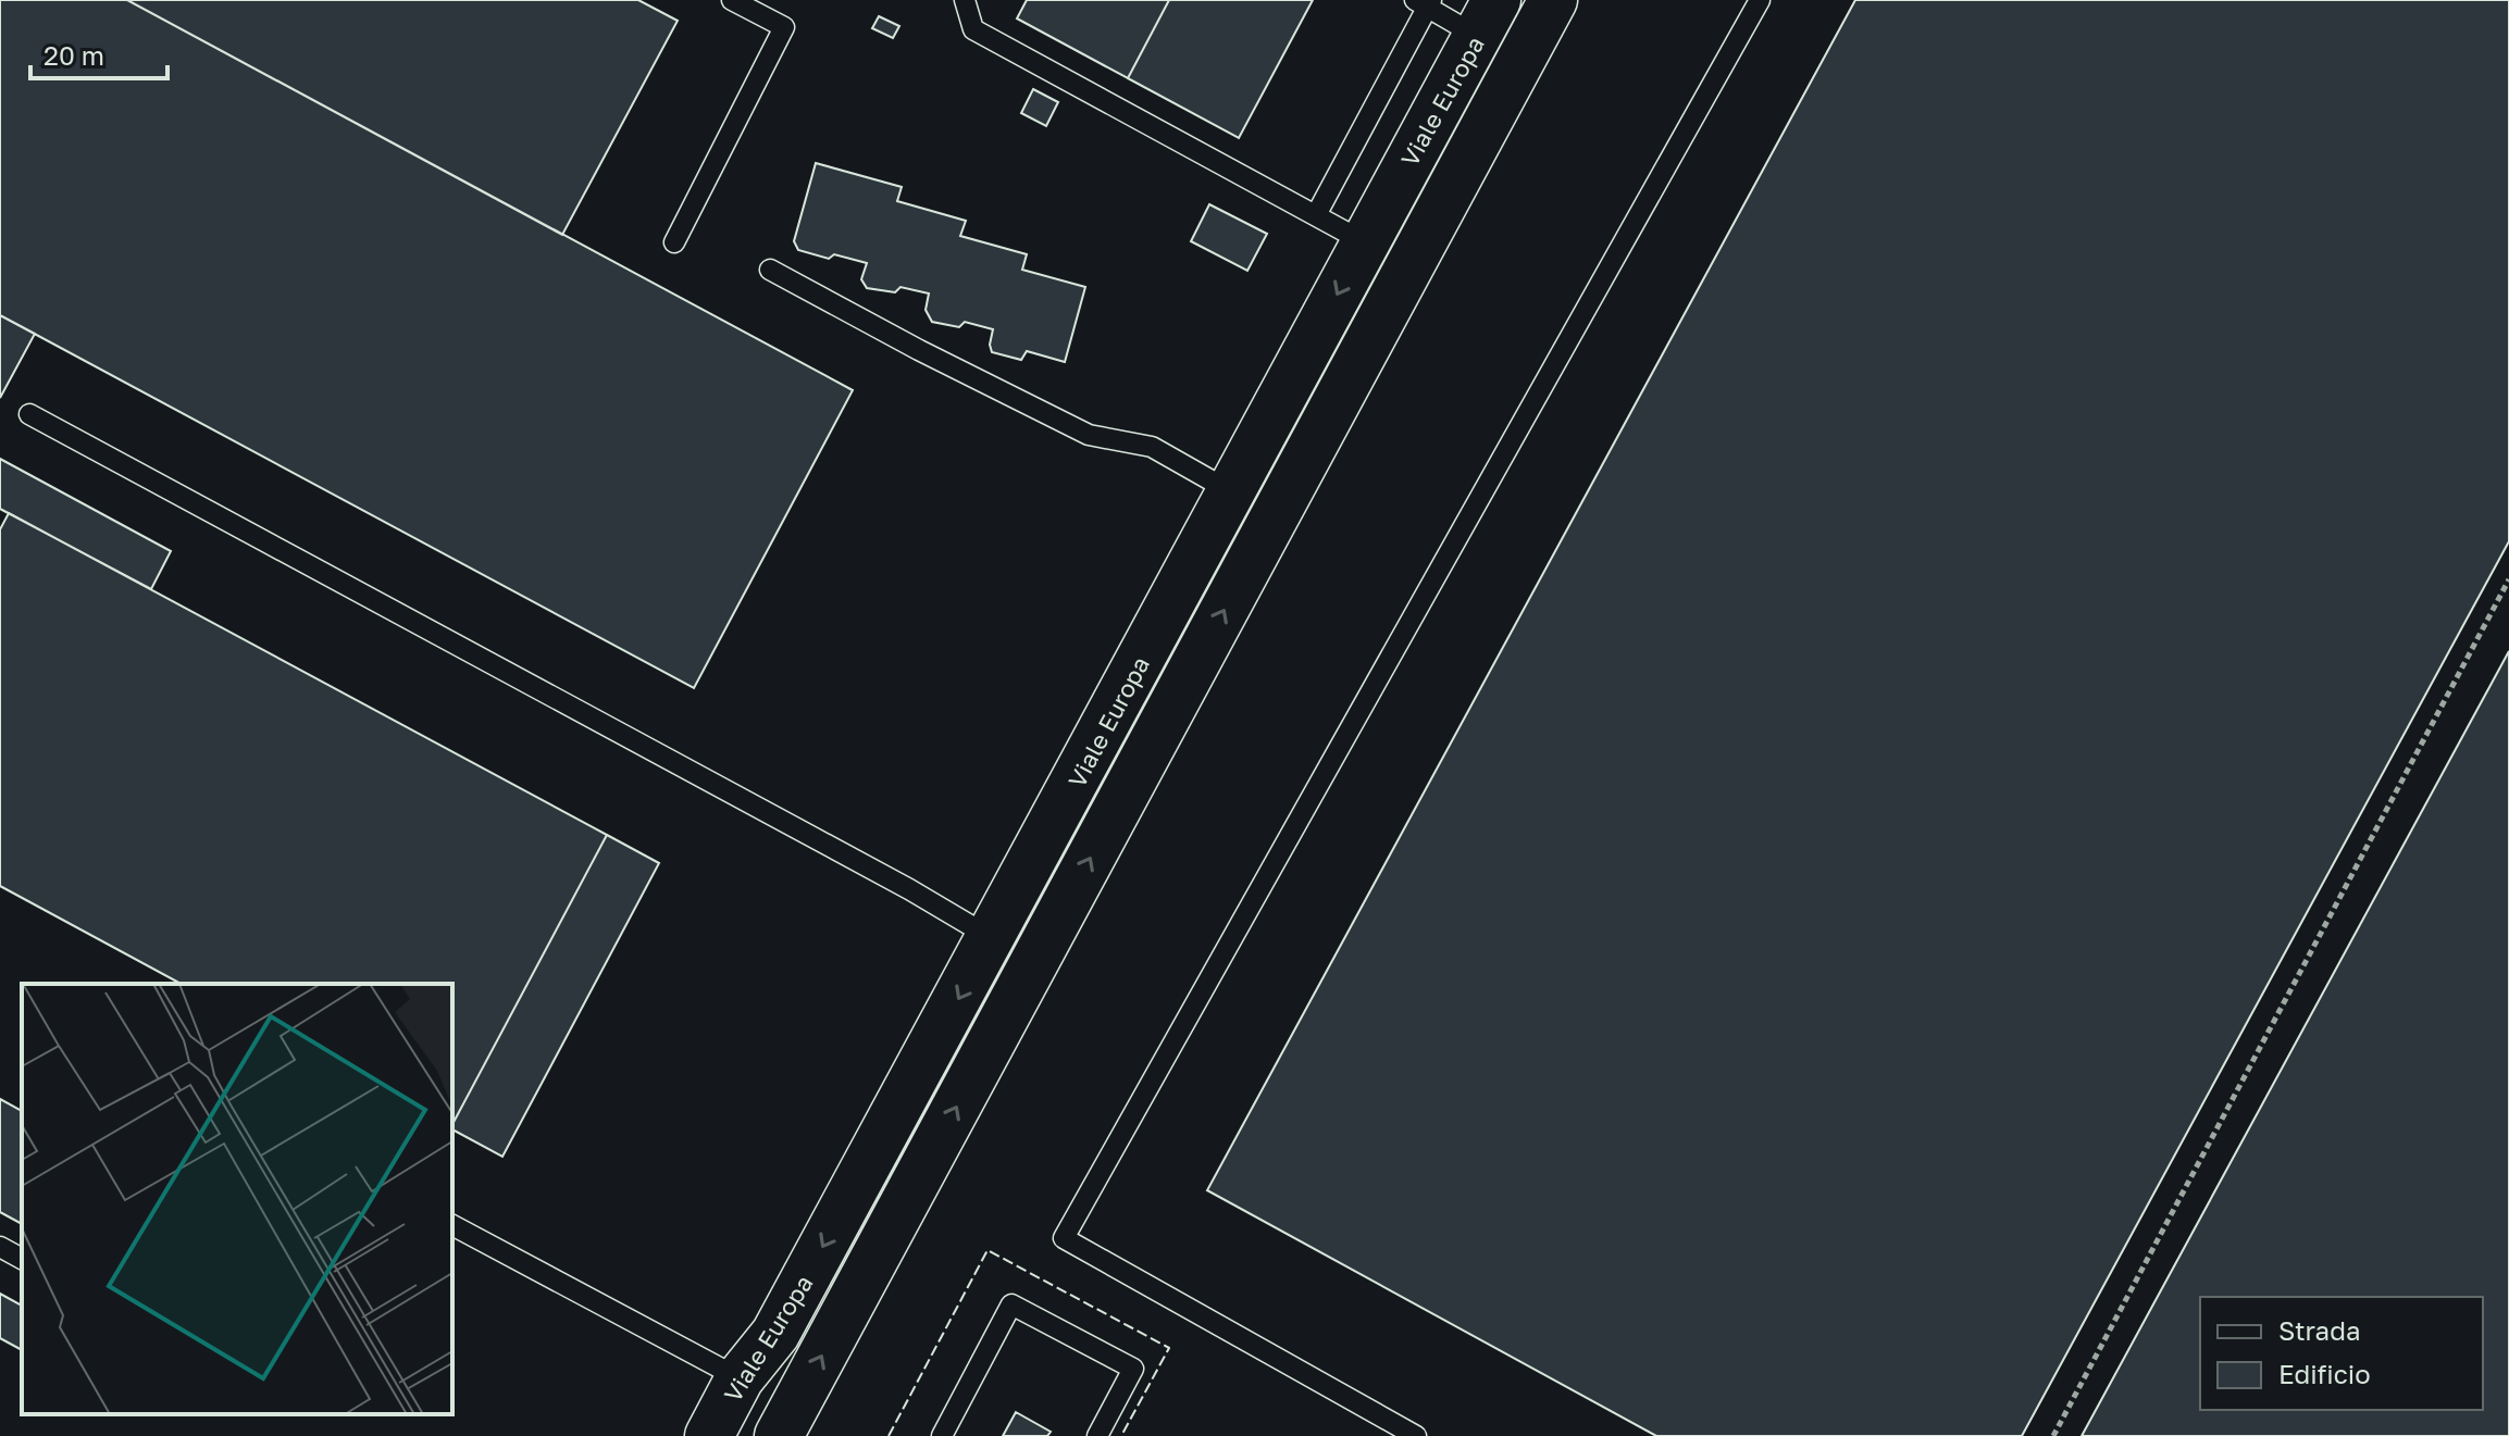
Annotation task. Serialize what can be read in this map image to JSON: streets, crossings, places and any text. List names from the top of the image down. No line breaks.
{"streets":{"main road":["Viale Europa"]},"legend":["Strada","Edificio"],"scale_bar":"20 m"}
